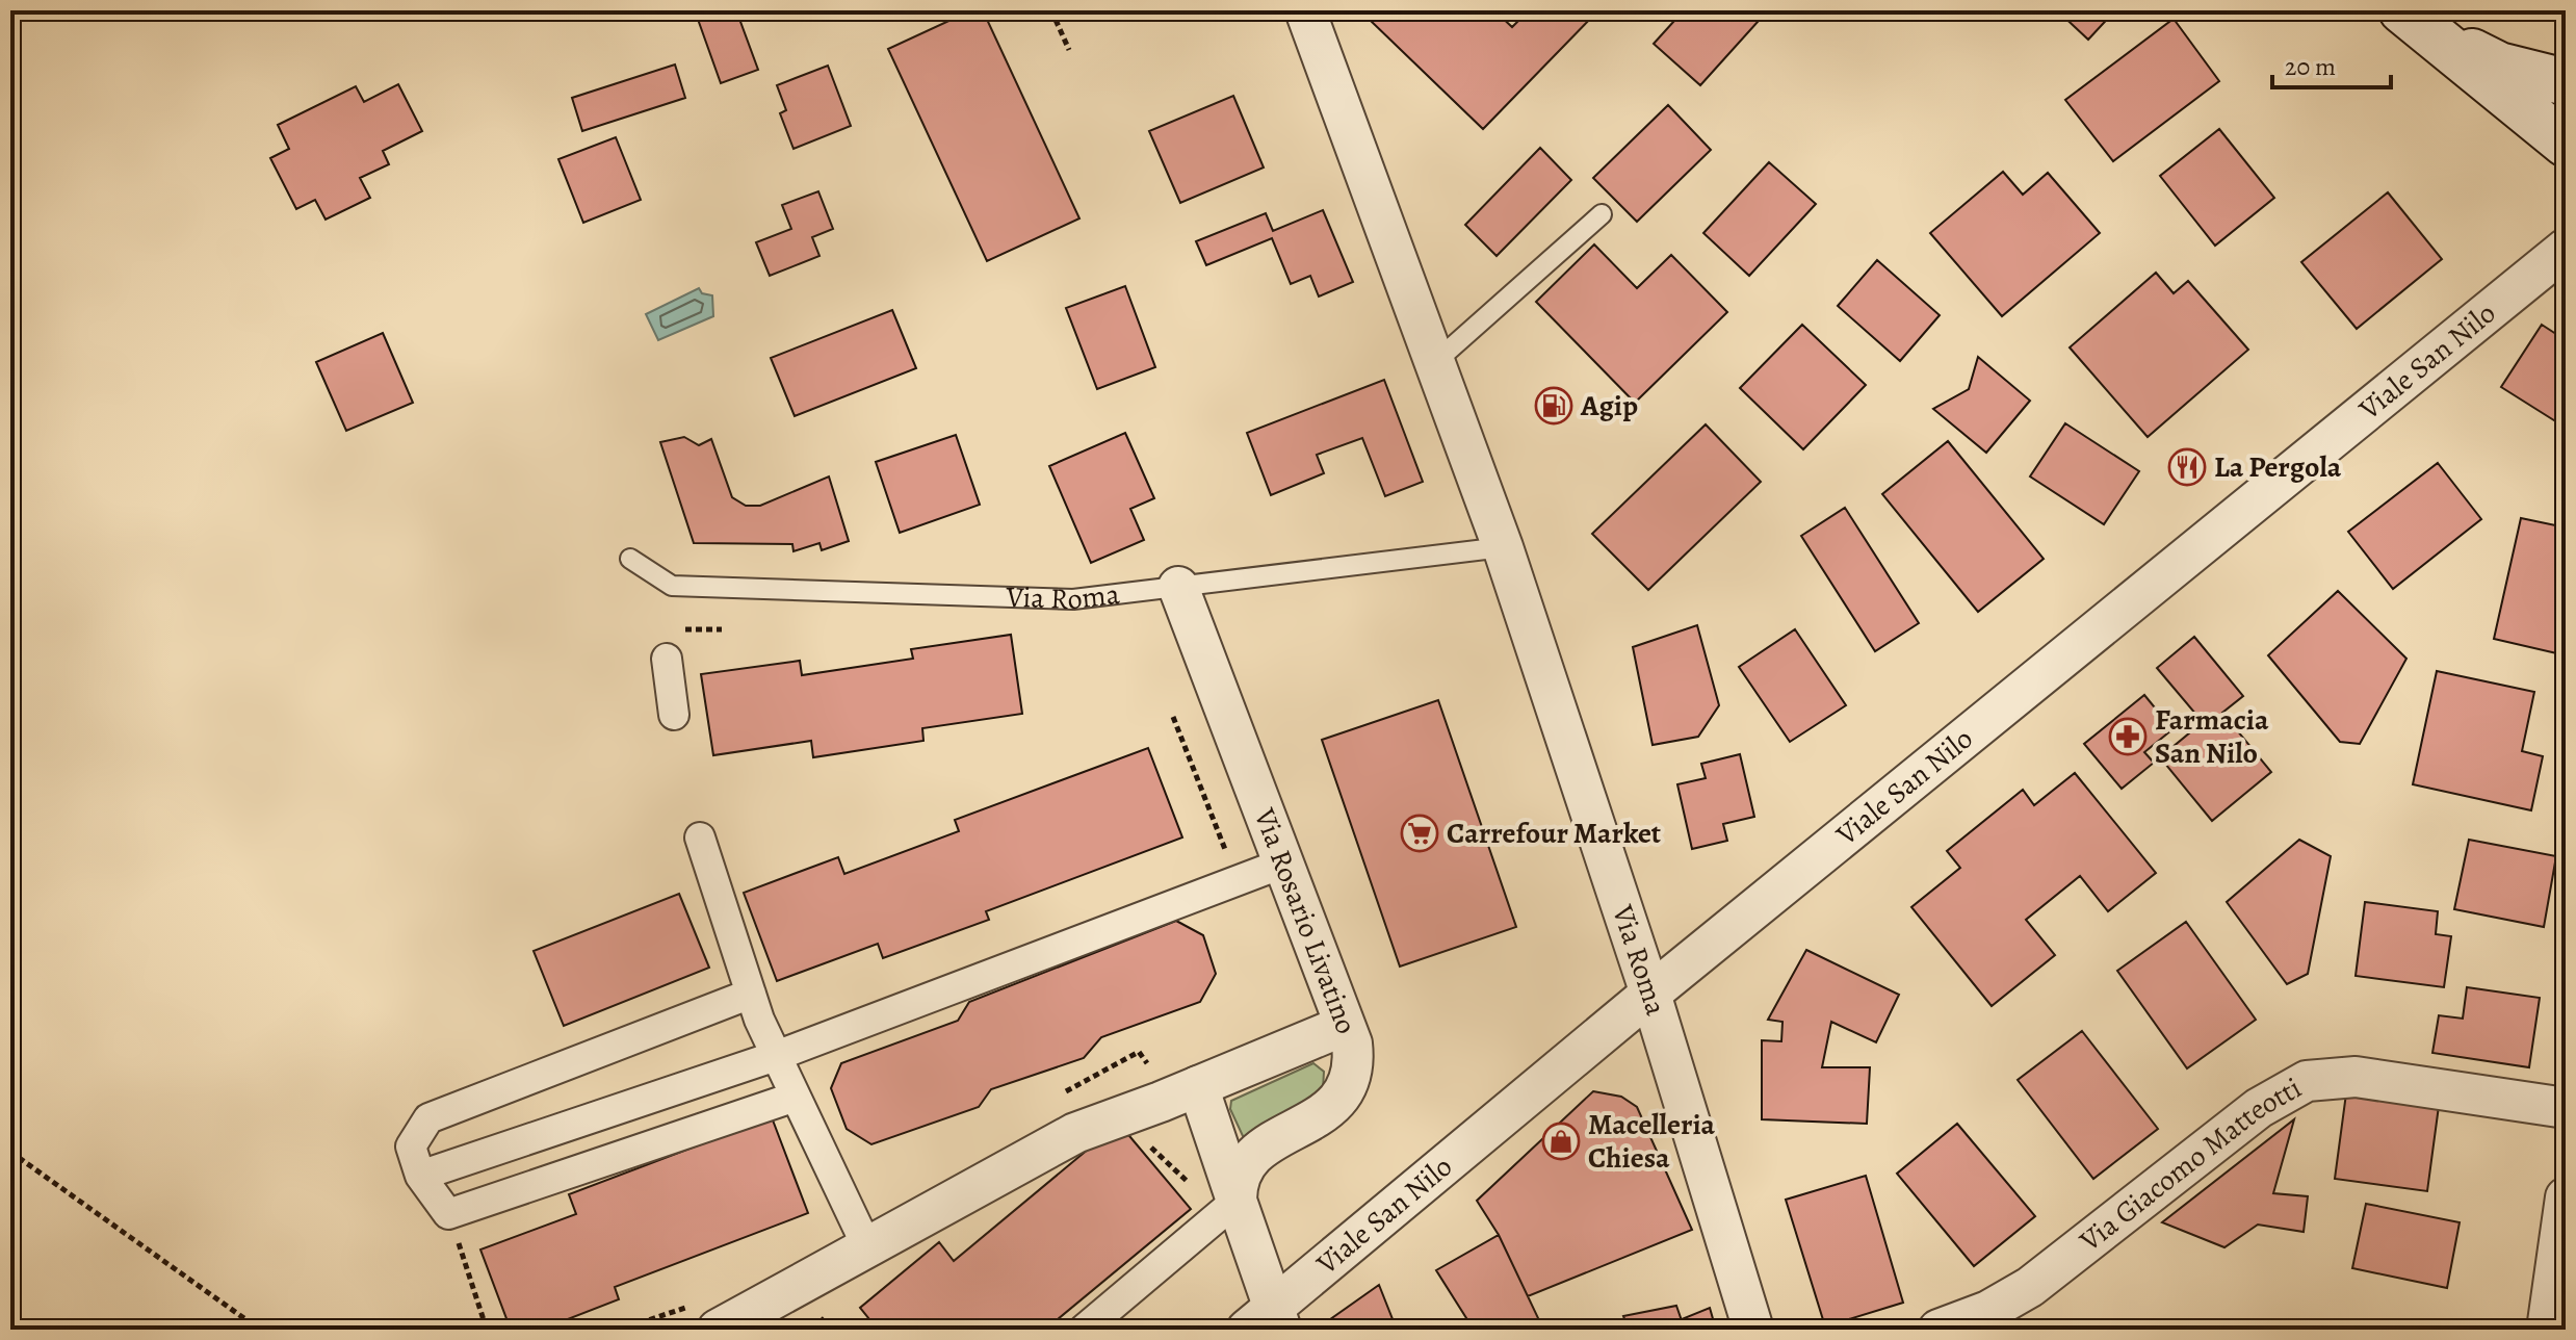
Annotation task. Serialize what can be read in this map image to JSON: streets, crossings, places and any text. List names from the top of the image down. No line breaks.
{"streets":{"street":["Viale San Nilo","Via Roma","Via Rosario Livatino","Via Giacomo Matteotti"]},"crossings":[["Viale San Nilo","Via Roma"],["Via Roma","Via Rosario Livatino"]],"places":{"fuel station":["Agip"],"restaurant":["La Pergola"],"pharmacy":["Farmacia San Nilo"],"supermarket":["Carrefour Market"],"shop":["Macelleria Chiesa"]},"scale_bar":"20 m"}
